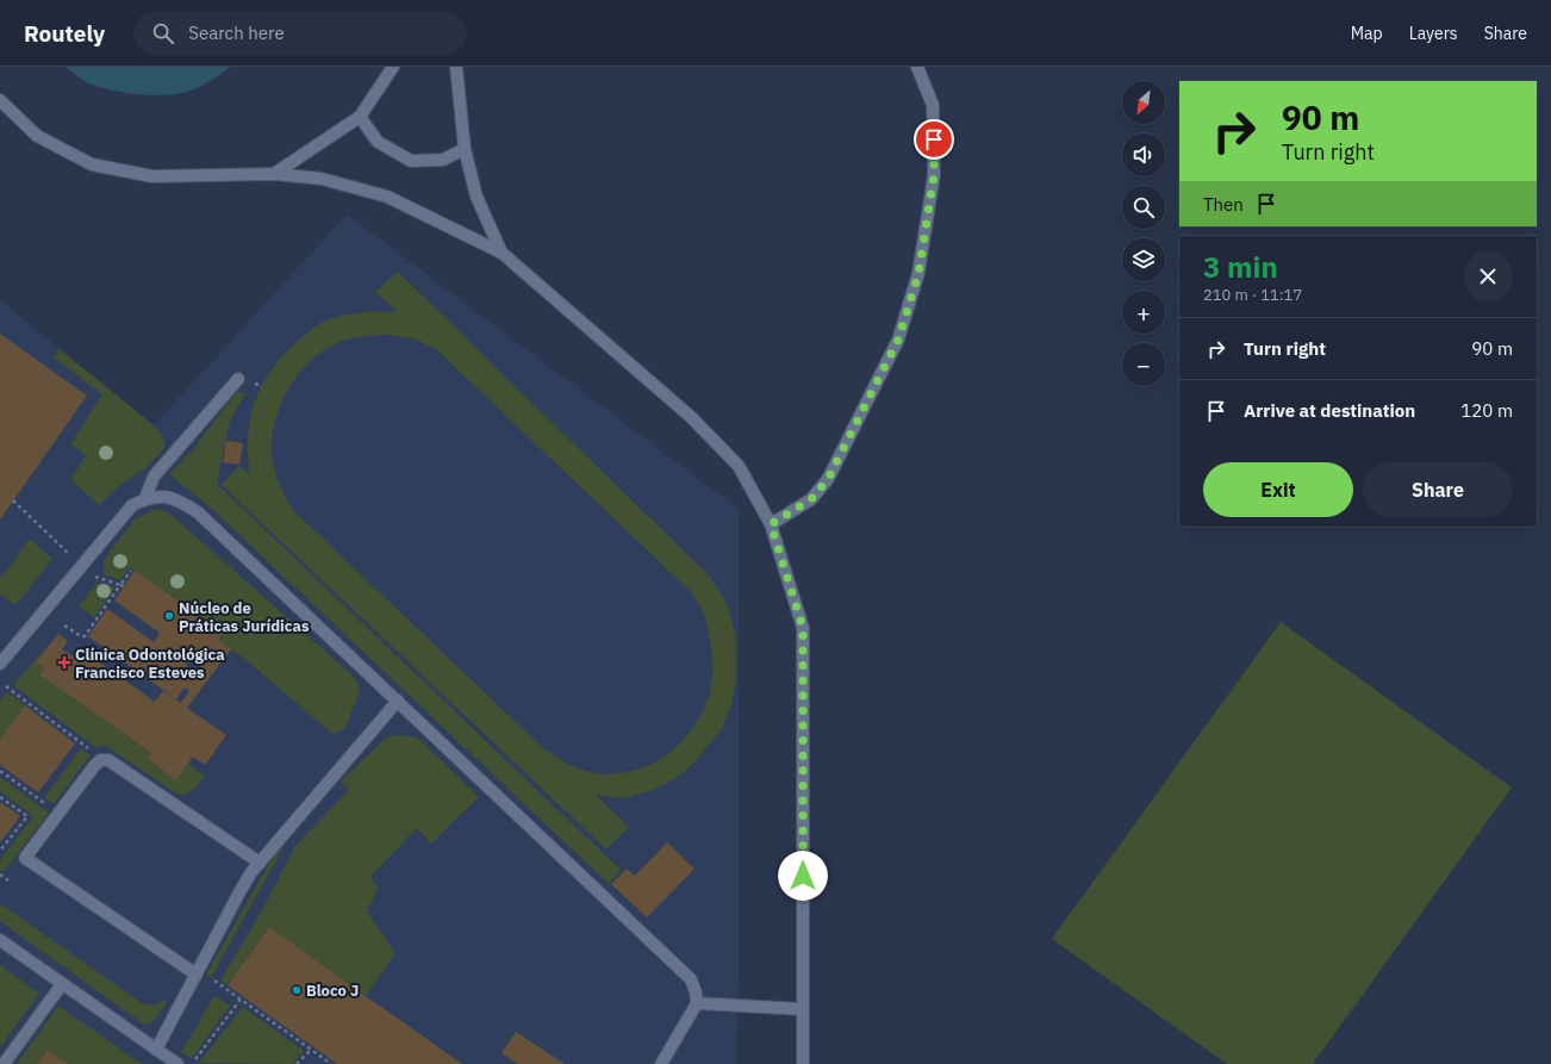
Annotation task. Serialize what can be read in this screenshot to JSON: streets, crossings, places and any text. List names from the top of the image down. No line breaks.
{"places":{"other":["Núcleo de Práticas Jurídicas","Bloco J"],"health":["Clínica Odontológica Francisco Esteves"]},"north":"bottom left","page":{"header":"Routely","search":"Search here","nav":["Map","Layers","Share"],"map_buttons":["+","−"],"turn":["90 m","Turn right"],"then":"Then","heading":["3 min","210 m · 11:17"],"list":[{"name":"Turn right","value":"90 m"},{"name":"Arrive at destination","value":"120 m"}],"buttons":["Exit","Share"]}}
